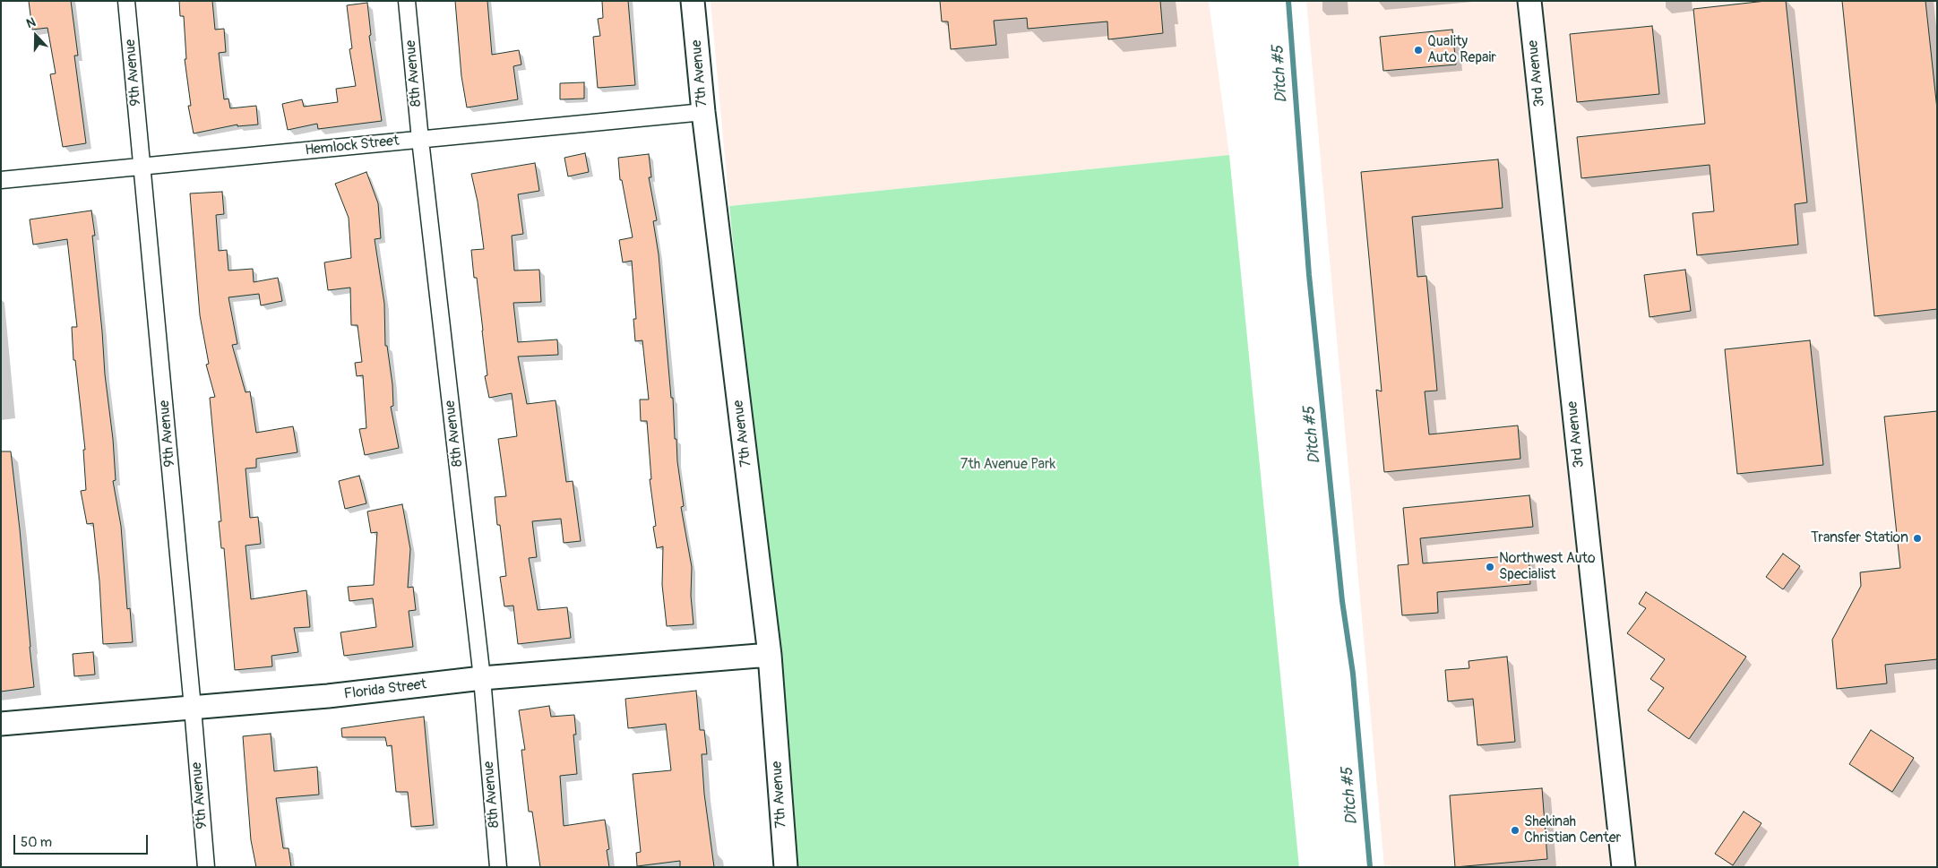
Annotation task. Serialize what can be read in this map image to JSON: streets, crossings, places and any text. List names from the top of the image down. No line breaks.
{"streets":{"street":["9th Avenue","8th Avenue","7th Avenue","3rd Avenue","Hemlock Street","Florida Street"]},"crossings":[["9th Avenue","Hemlock Street"],["9th Avenue","Florida Street"],["8th Avenue","Hemlock Street"],["8th Avenue","Florida Street"],["7th Avenue","Hemlock Street"],["7th Avenue","Florida Street"]],"water":["Ditch #5"],"parks":["7th Avenue Park"],"places":["Quality Auto Repair","Transfer Station","Northwest Auto Specialist","Shekinah Christian Center"],"scale_bar":"50 m","north":"top"}
